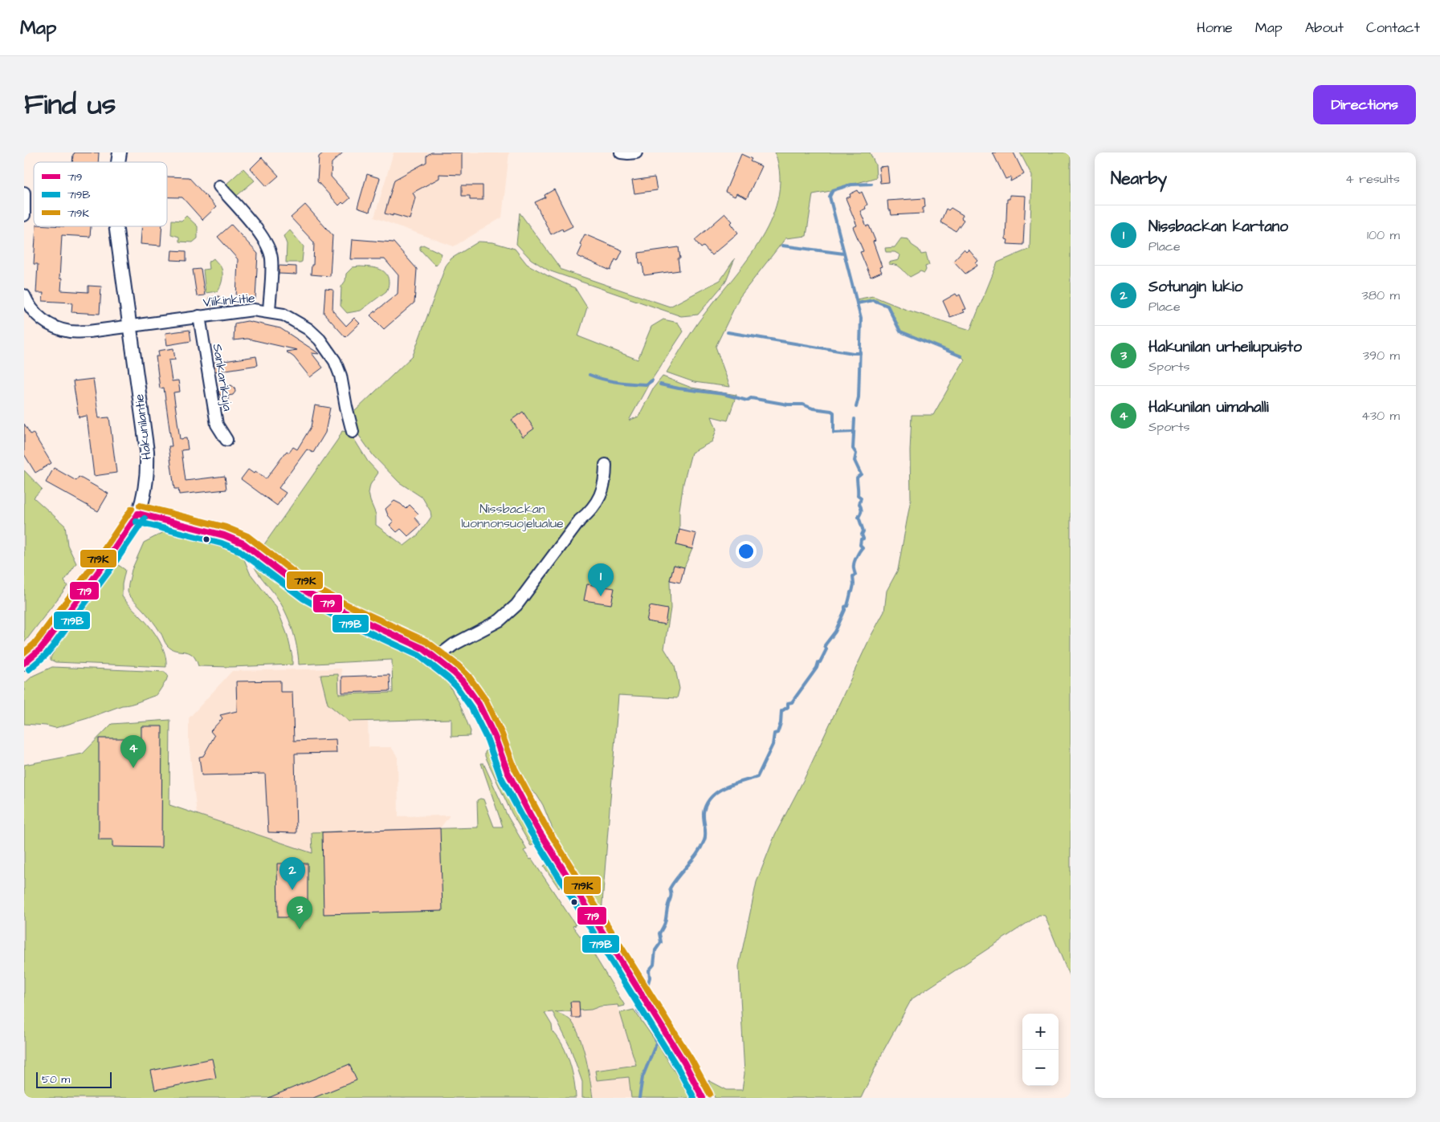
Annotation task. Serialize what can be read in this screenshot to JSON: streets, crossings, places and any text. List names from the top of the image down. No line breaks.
{"streets":{"main road":["Hakunilantie"],"street":["Viikinkitie","Sankarikuja"]},"crossings":[["Viikinkitie","Sankarikuja"],["Viikinkitie","Hakunilantie"]],"parks":["Nissbackan luonnonsuojelualue"],"lines":["transit line 719K","transit line 719","transit line 719B"],"legend":["719","719B","719K"],"scale_bar":"50 m","page":{"header":"Map","nav":["Home","Map","About","Contact"],"title":"Find us","buttons":"Directions","heading":["Nearby","4 results"],"list":[{"mark":"1","name":"Nissbackan kartano","note":"Place","value":"100 m"},{"mark":"2","name":"Sotungin lukio","note":"Place","value":"380 m"},{"mark":"3","name":"Hakunilan urheilupuisto","note":"Sports","value":"390 m"},{"mark":"4","name":"Hakunilan uimahalli","note":"Sports","value":"430 m"}],"pins":["1","4","2","3"],"map_buttons":["+","−"],"scale":"50 m"}}
